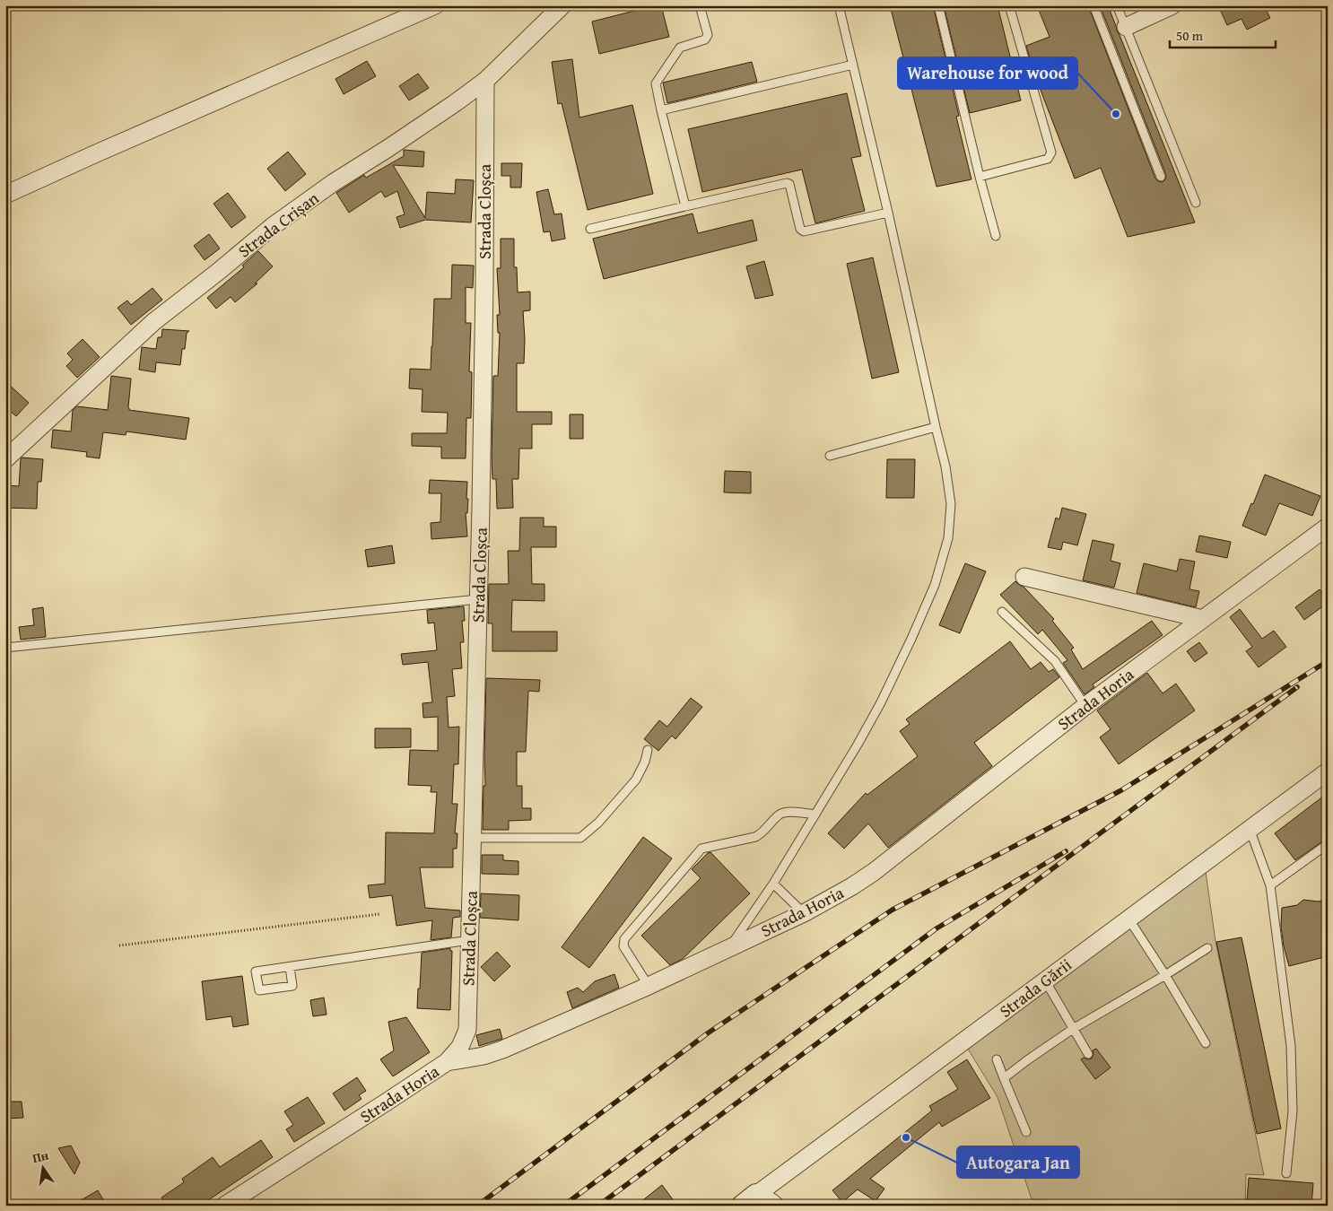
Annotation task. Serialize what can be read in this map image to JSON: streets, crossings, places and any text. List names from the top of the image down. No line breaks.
{"streets":{"street":["Strada Cloșca","Strada Crișan","Strada Horia","Strada Gării"]},"crossings":[["Strada Cloșca","Strada Crișan"],["Strada Cloșca","Strada Horia"]],"places":["Warehouse for wood","Autogara Jan"],"scale_bar":"50 m","north":"top"}
